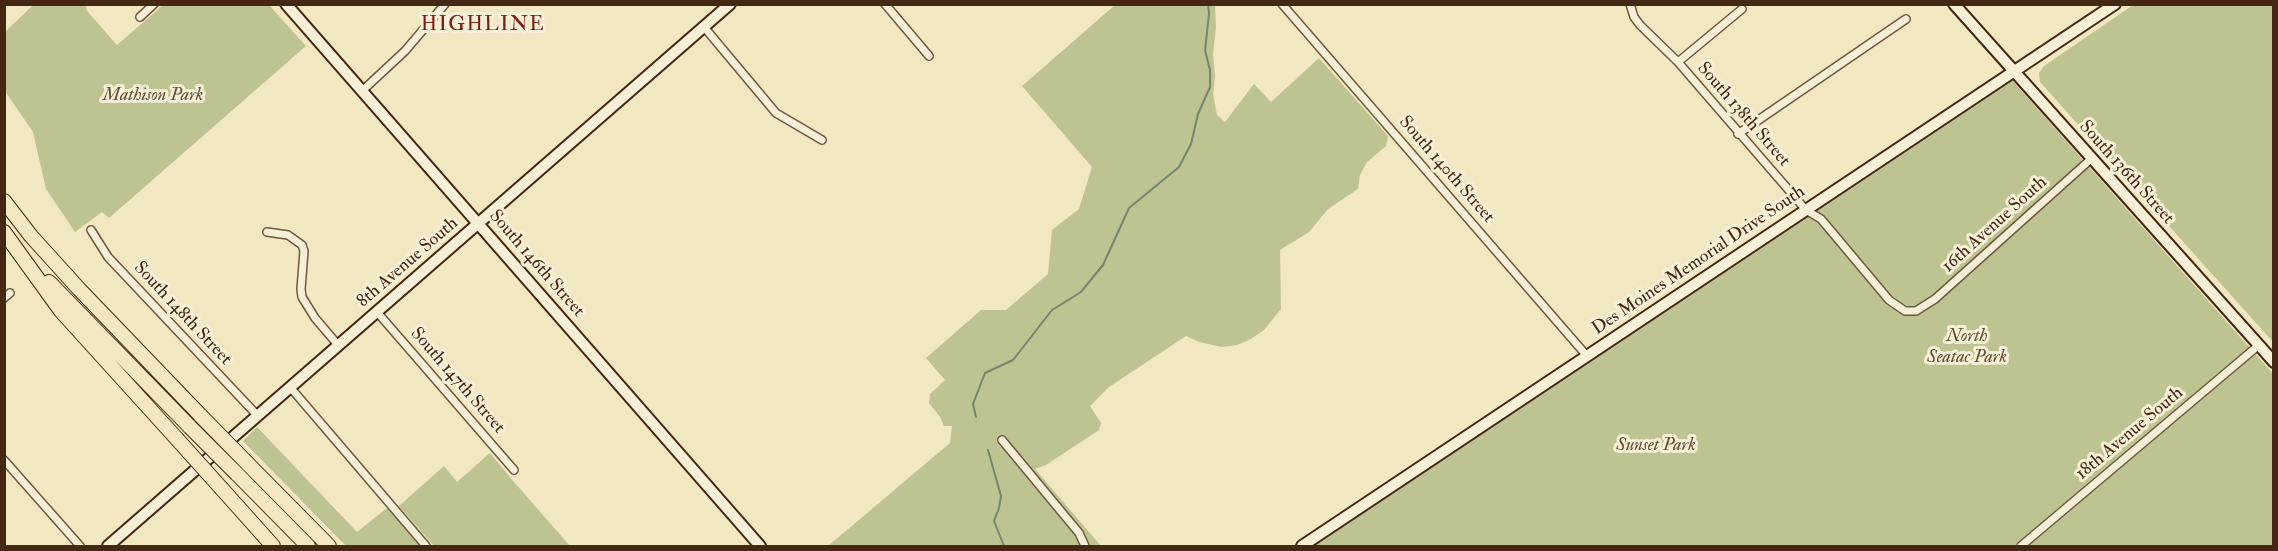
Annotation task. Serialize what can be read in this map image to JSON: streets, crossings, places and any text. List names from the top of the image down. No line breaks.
{"streets":{"street":["South 138th Street","South 140th Street","South 136th Street","16th Avenue South","Des Moines Memorial Drive South","8th Avenue South","South 146th Street","South 148th Street","South 147th Street","18th Avenue South"]},"crossings":[["South 138th Street","16th Avenue South"],["South 138th Street","Des Moines Memorial Drive South"],["South 140th Street","Des Moines Memorial Drive South"],["South 136th Street","16th Avenue South"],["South 136th Street","Des Moines Memorial Drive South"],["South 136th Street","18th Avenue South"],["8th Avenue South","South 146th Street"],["8th Avenue South","South 148th Street"],["8th Avenue South","South 147th Street"]],"districts":["HIGHLINE"],"parks":["Mathison Park","North Seatac Park","Sunset Park"]}
